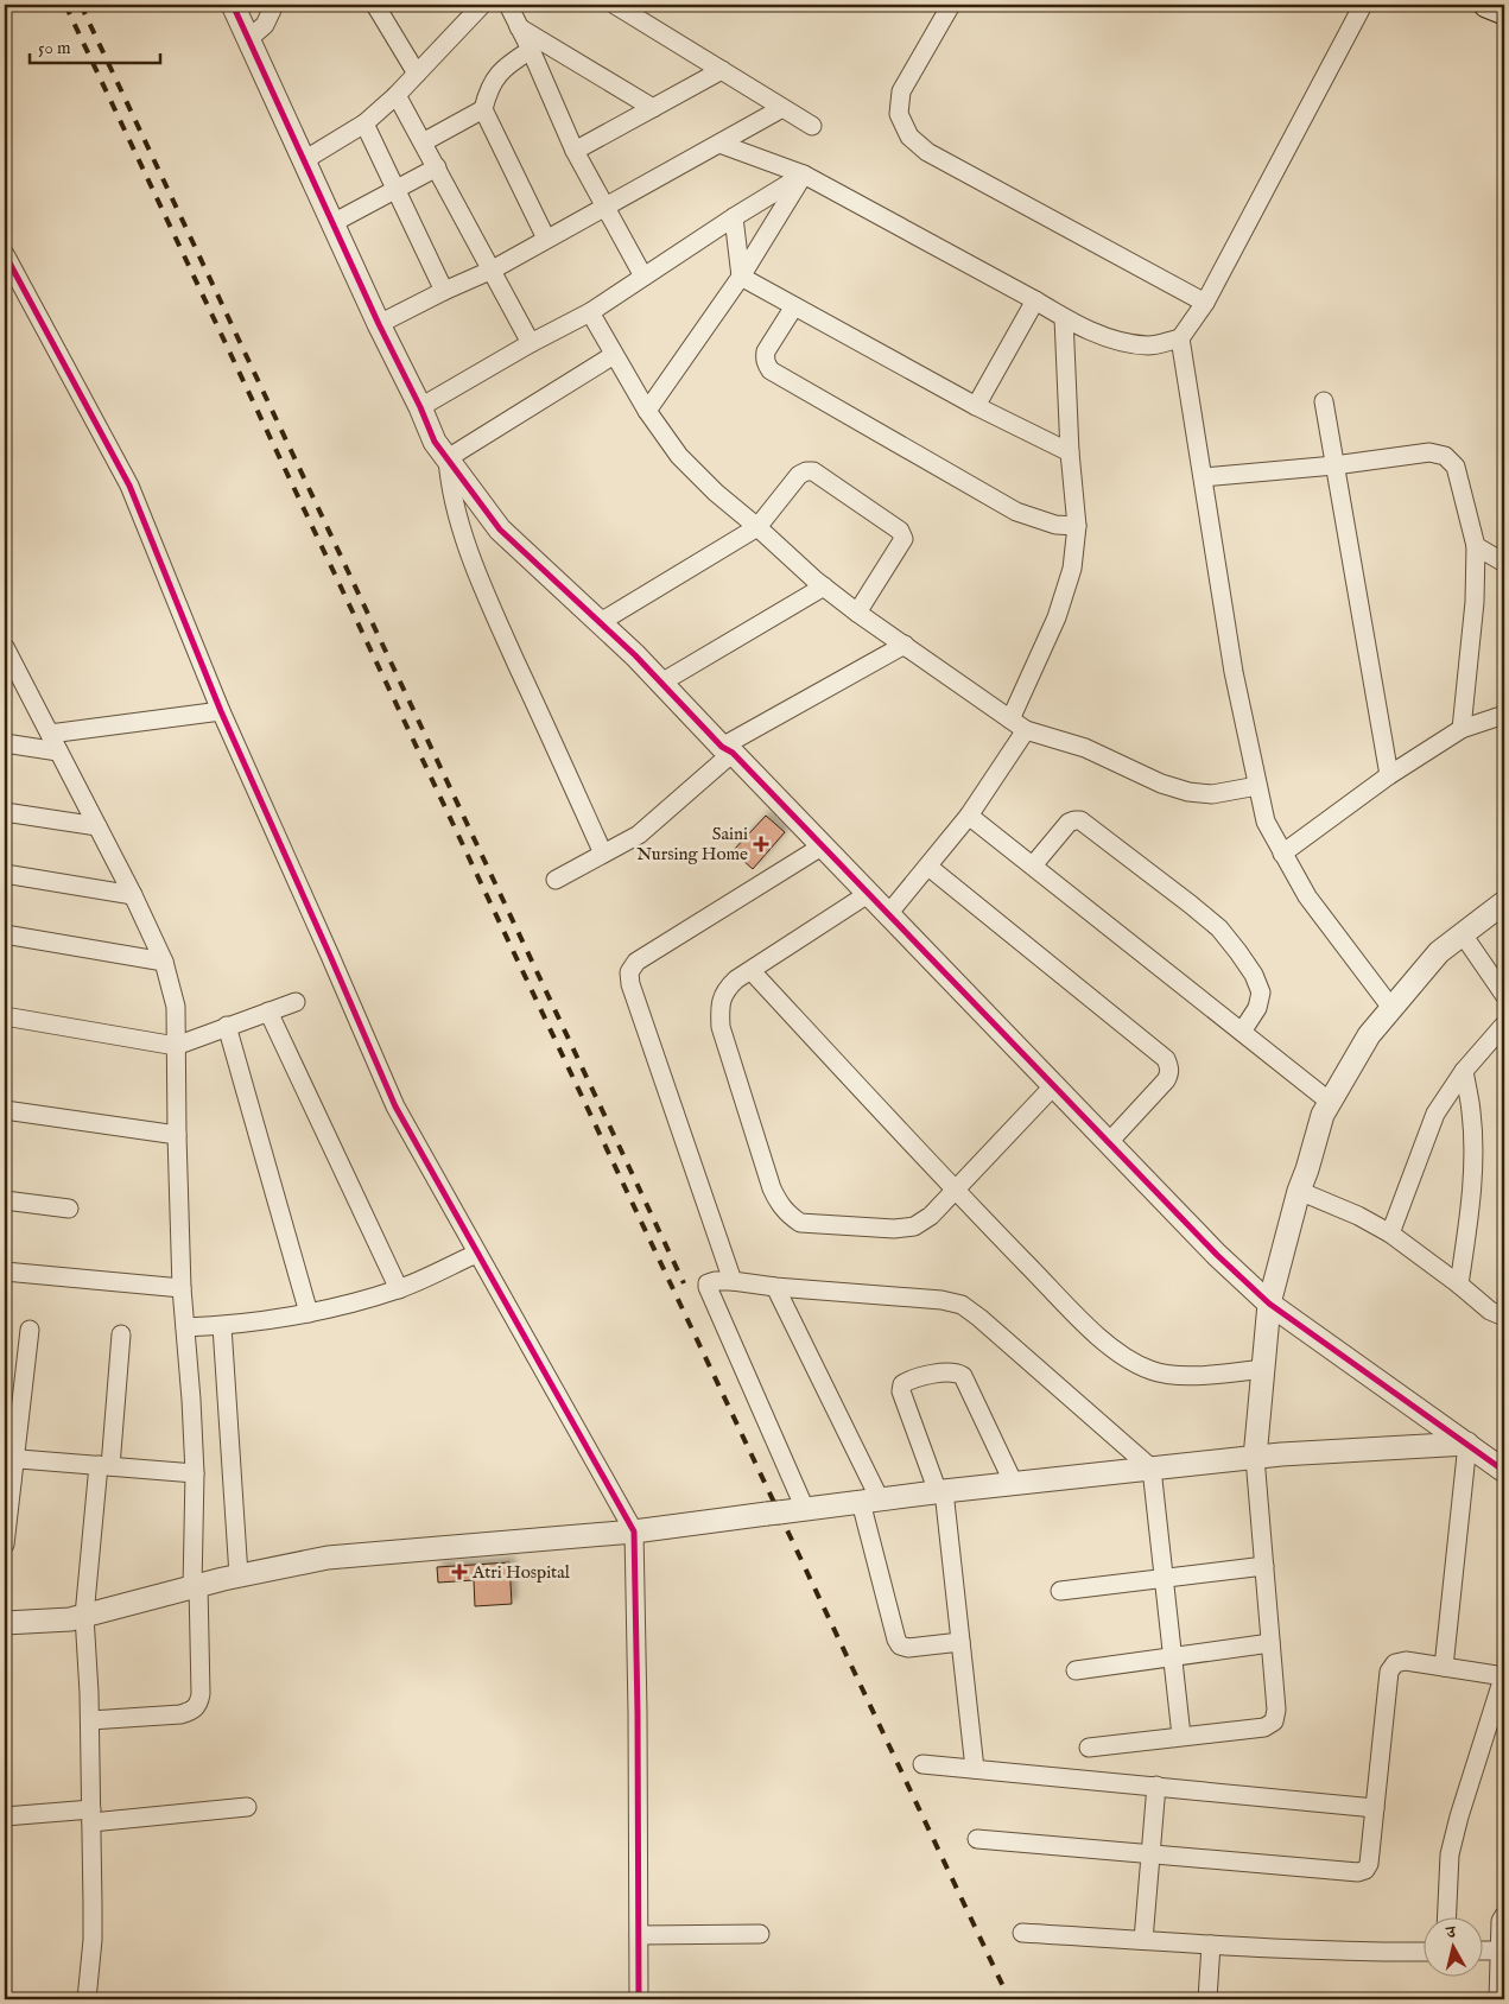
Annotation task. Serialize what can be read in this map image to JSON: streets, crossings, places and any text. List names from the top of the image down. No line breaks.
{"places":{"health":["Saini Nursing Home","Atri Hospital"]},"scale_bar":"50 m","north":"top"}
